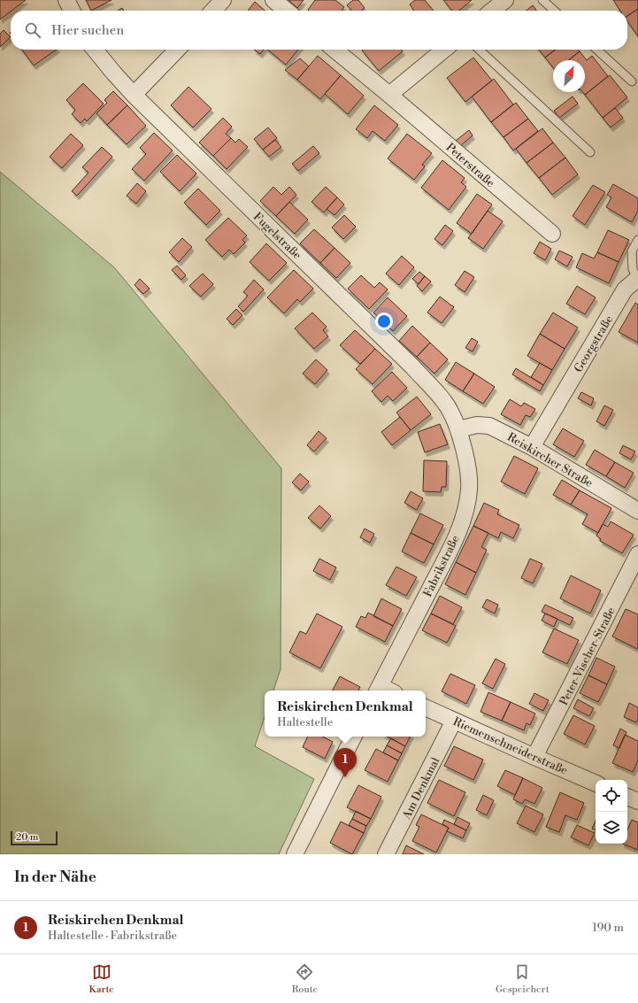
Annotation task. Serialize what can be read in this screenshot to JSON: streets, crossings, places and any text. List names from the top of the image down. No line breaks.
{"streets":{"street":["Peterstraße","Fugelstraße","Georgstraße","Reiskircher Straße","Fabrikstraße","Peter-Vischer-Straße","Riemenschneiderstraße","Am Denkmal"]},"crossings":[["Fugelstraße","Reiskircher Straße"],["Fugelstraße","Fabrikstraße"],["Georgstraße","Reiskircher Straße"],["Reiskircher Straße","Fabrikstraße"],["Peter-Vischer-Straße","Riemenschneiderstraße"],["Riemenschneiderstraße","Am Denkmal"]],"scale_bar":"20 m","north":"top right","page":{"search":"Hier suchen","popup":["Reiskirchen Denkmal","Haltestelle"],"pins":"1","scale":"20 m","heading":"In der Nähe","list":[{"mark":"1","name":"Reiskirchen Denkmal","note":"Haltestelle · Fabrikstraße","value":"190 m"}],"nav":["Karte","Route","Gespeichert"]}}
